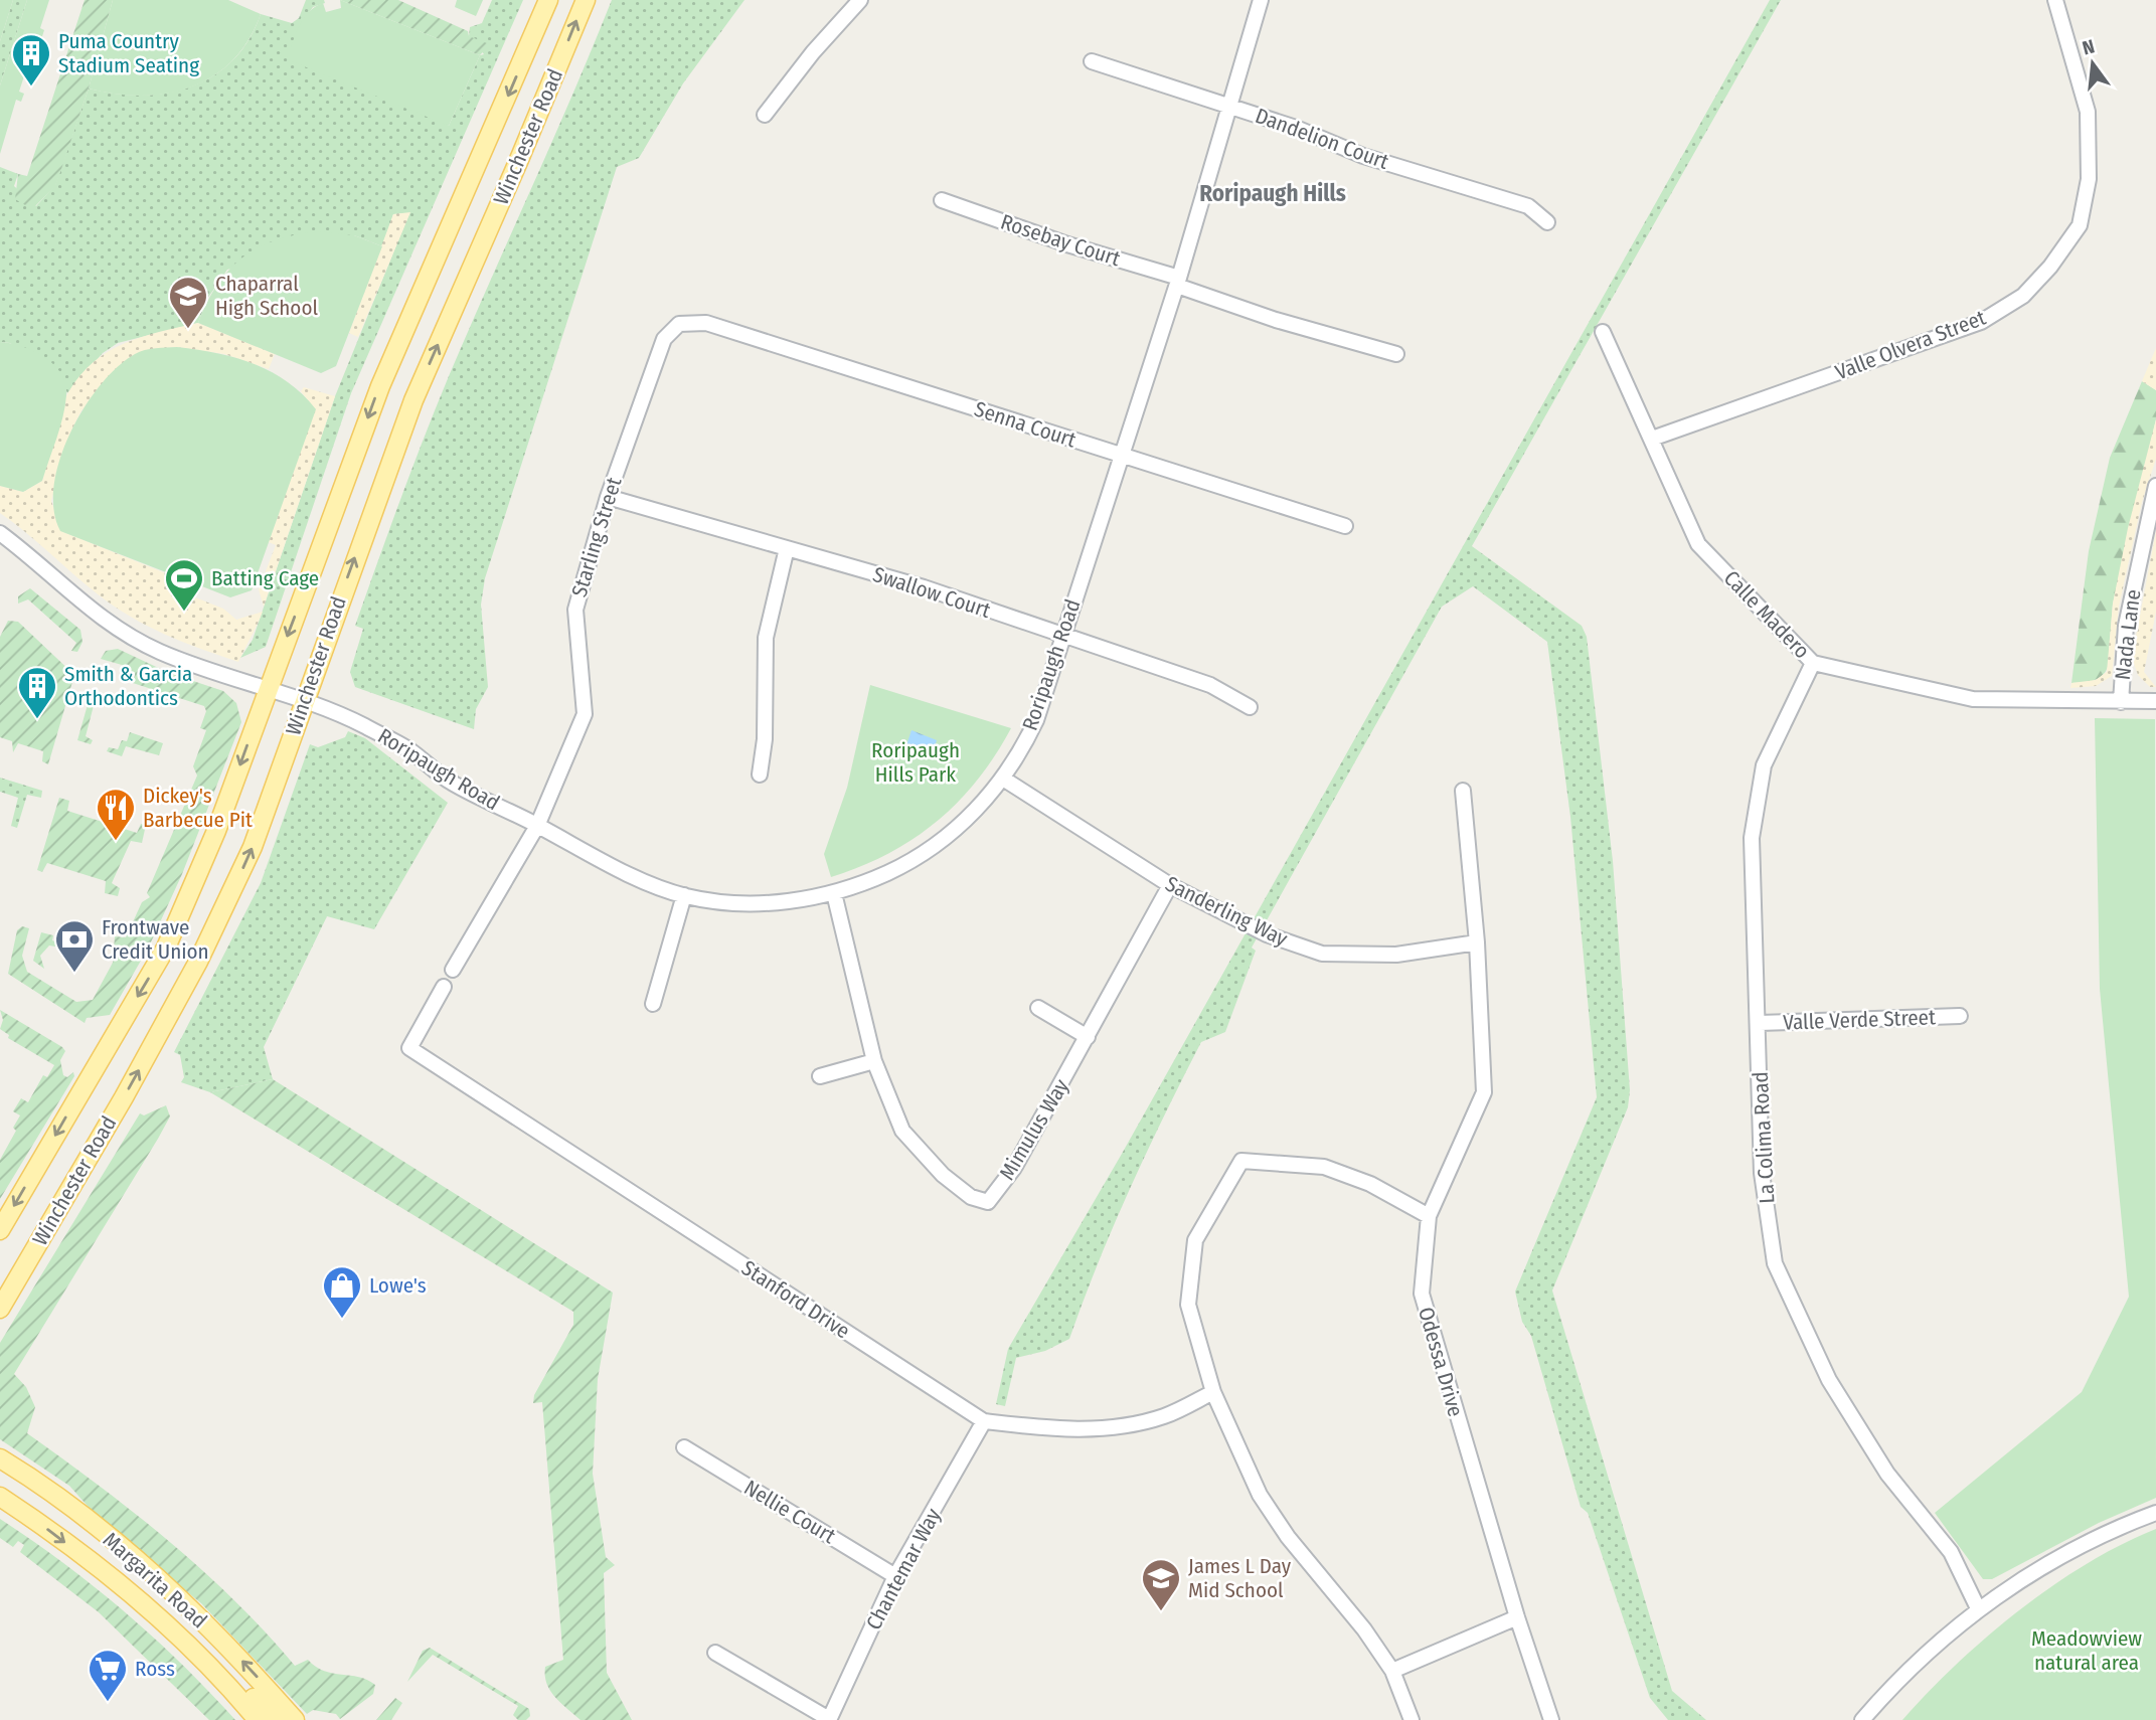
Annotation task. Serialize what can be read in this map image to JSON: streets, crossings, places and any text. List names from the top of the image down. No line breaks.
{"streets":{"main road":["Winchester Road","Margarita Road"],"street":["Dandelion Court","Rosebay Court","Valle Olvera Street","Senna Court","Starling Street","Swallow Court","Calle Madero","Nada Lane","Roripaugh Road","Sanderling Way","Valle Verde Street","Mimulus Way","La Colima Road","Stanford Drive","Odessa Drive","Nellie Court","Chantemar Way"]},"crossings":[["Winchester Road","Roripaugh Road"],["Dandelion Court","Roripaugh Road"],["Rosebay Court","Roripaugh Road"],["Valle Olvera Street","Calle Madero"],["Senna Court","Starling Street"],["Senna Court","Roripaugh Road"],["Starling Street","Swallow Court"],["Starling Street","Roripaugh Road"],["Swallow Court","Roripaugh Road"],["Calle Madero","Nada Lane"],["Calle Madero","La Colima Road"],["Roripaugh Road","Sanderling Way"],["Roripaugh Road","Mimulus Way"],["Sanderling Way","Mimulus Way"],["Sanderling Way","Odessa Drive"],["Valle Verde Street","La Colima Road"],["Stanford Drive","Chantemar Way"],["Nellie Court","Chantemar Way"]],"districts":["Roripaugh Hills"],"parks":["Roripaugh Hills Park","Meadowview natural area"],"places":{"building":["Puma Country Stadium Seating","Smith & Garcia Orthodontics"],"school or university":["Chaparral High School","James L Day Mid School"],"sports":["Batting Cage"],"restaurant":["Dickey's Barbecue Pit"],"bank":["Frontwave Credit Union"],"shop":["Lowe's"],"supermarket":["Ross"]},"north":"top"}
